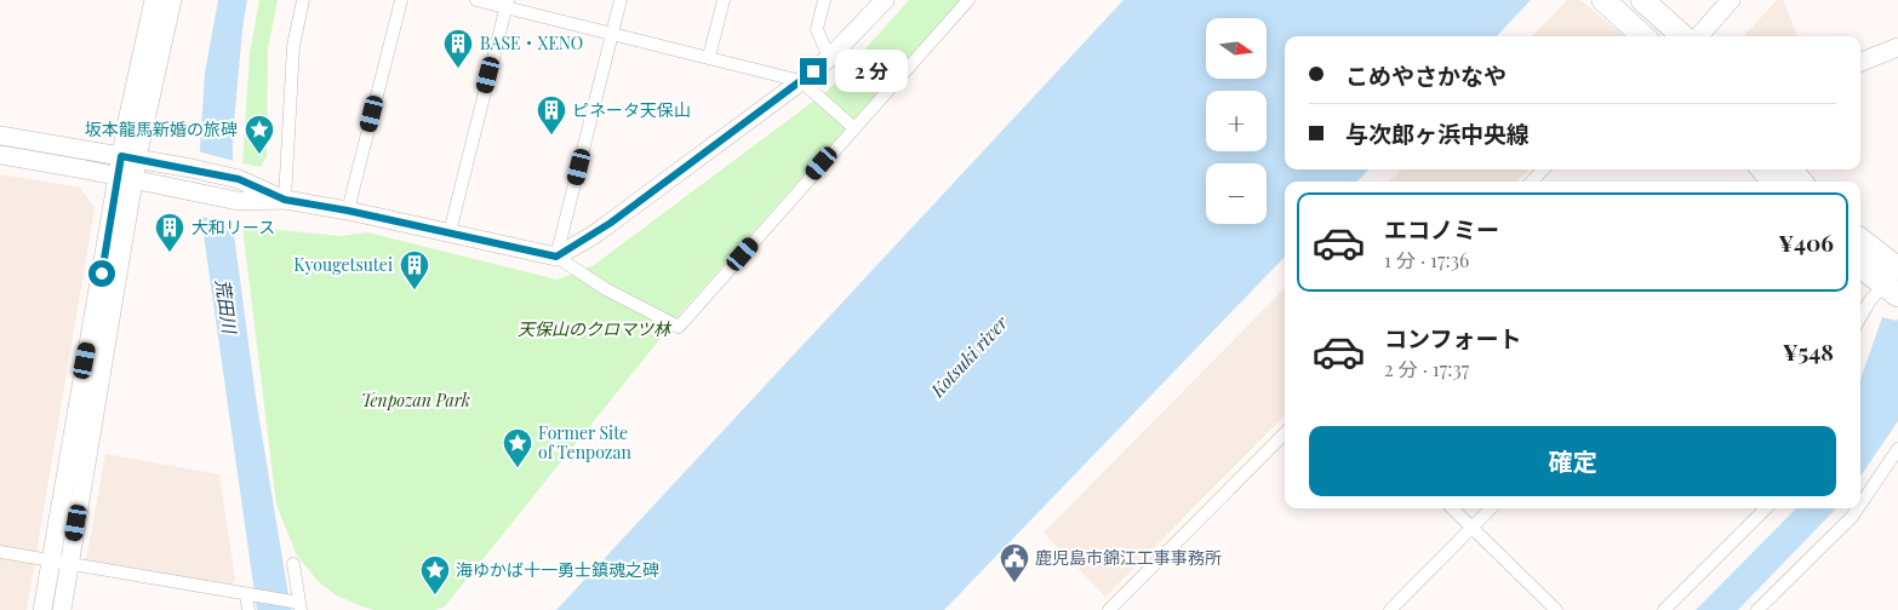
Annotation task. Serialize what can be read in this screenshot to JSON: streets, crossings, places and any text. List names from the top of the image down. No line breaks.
{"water":["荒田川","Kotsuki river"],"parks":["天保山のクロマツ林","Tenpozan Park"],"places":{"building":["BASE・XENO","ピネータ天保山","大和リース","Kyougetsutei"],"place":["坂本龍馬新婚の旅碑","Former Site of Tenpozan","海ゆかば十一勇士鎮魂之碑"],"public building":["鹿児島市錦江工事事務所"]},"north":"right","page":{"map_buttons":["+","−"],"banner":["こめやさかなや","与次郎ヶ浜中央線"],"bubble":"2 分","list":[{"name":"エコノミー","note":"1 分 · 17:36","value":"¥406"},{"name":"コンフォート","note":"2 分 · 17:37","value":"¥548"}],"buttons":"確定"}}
